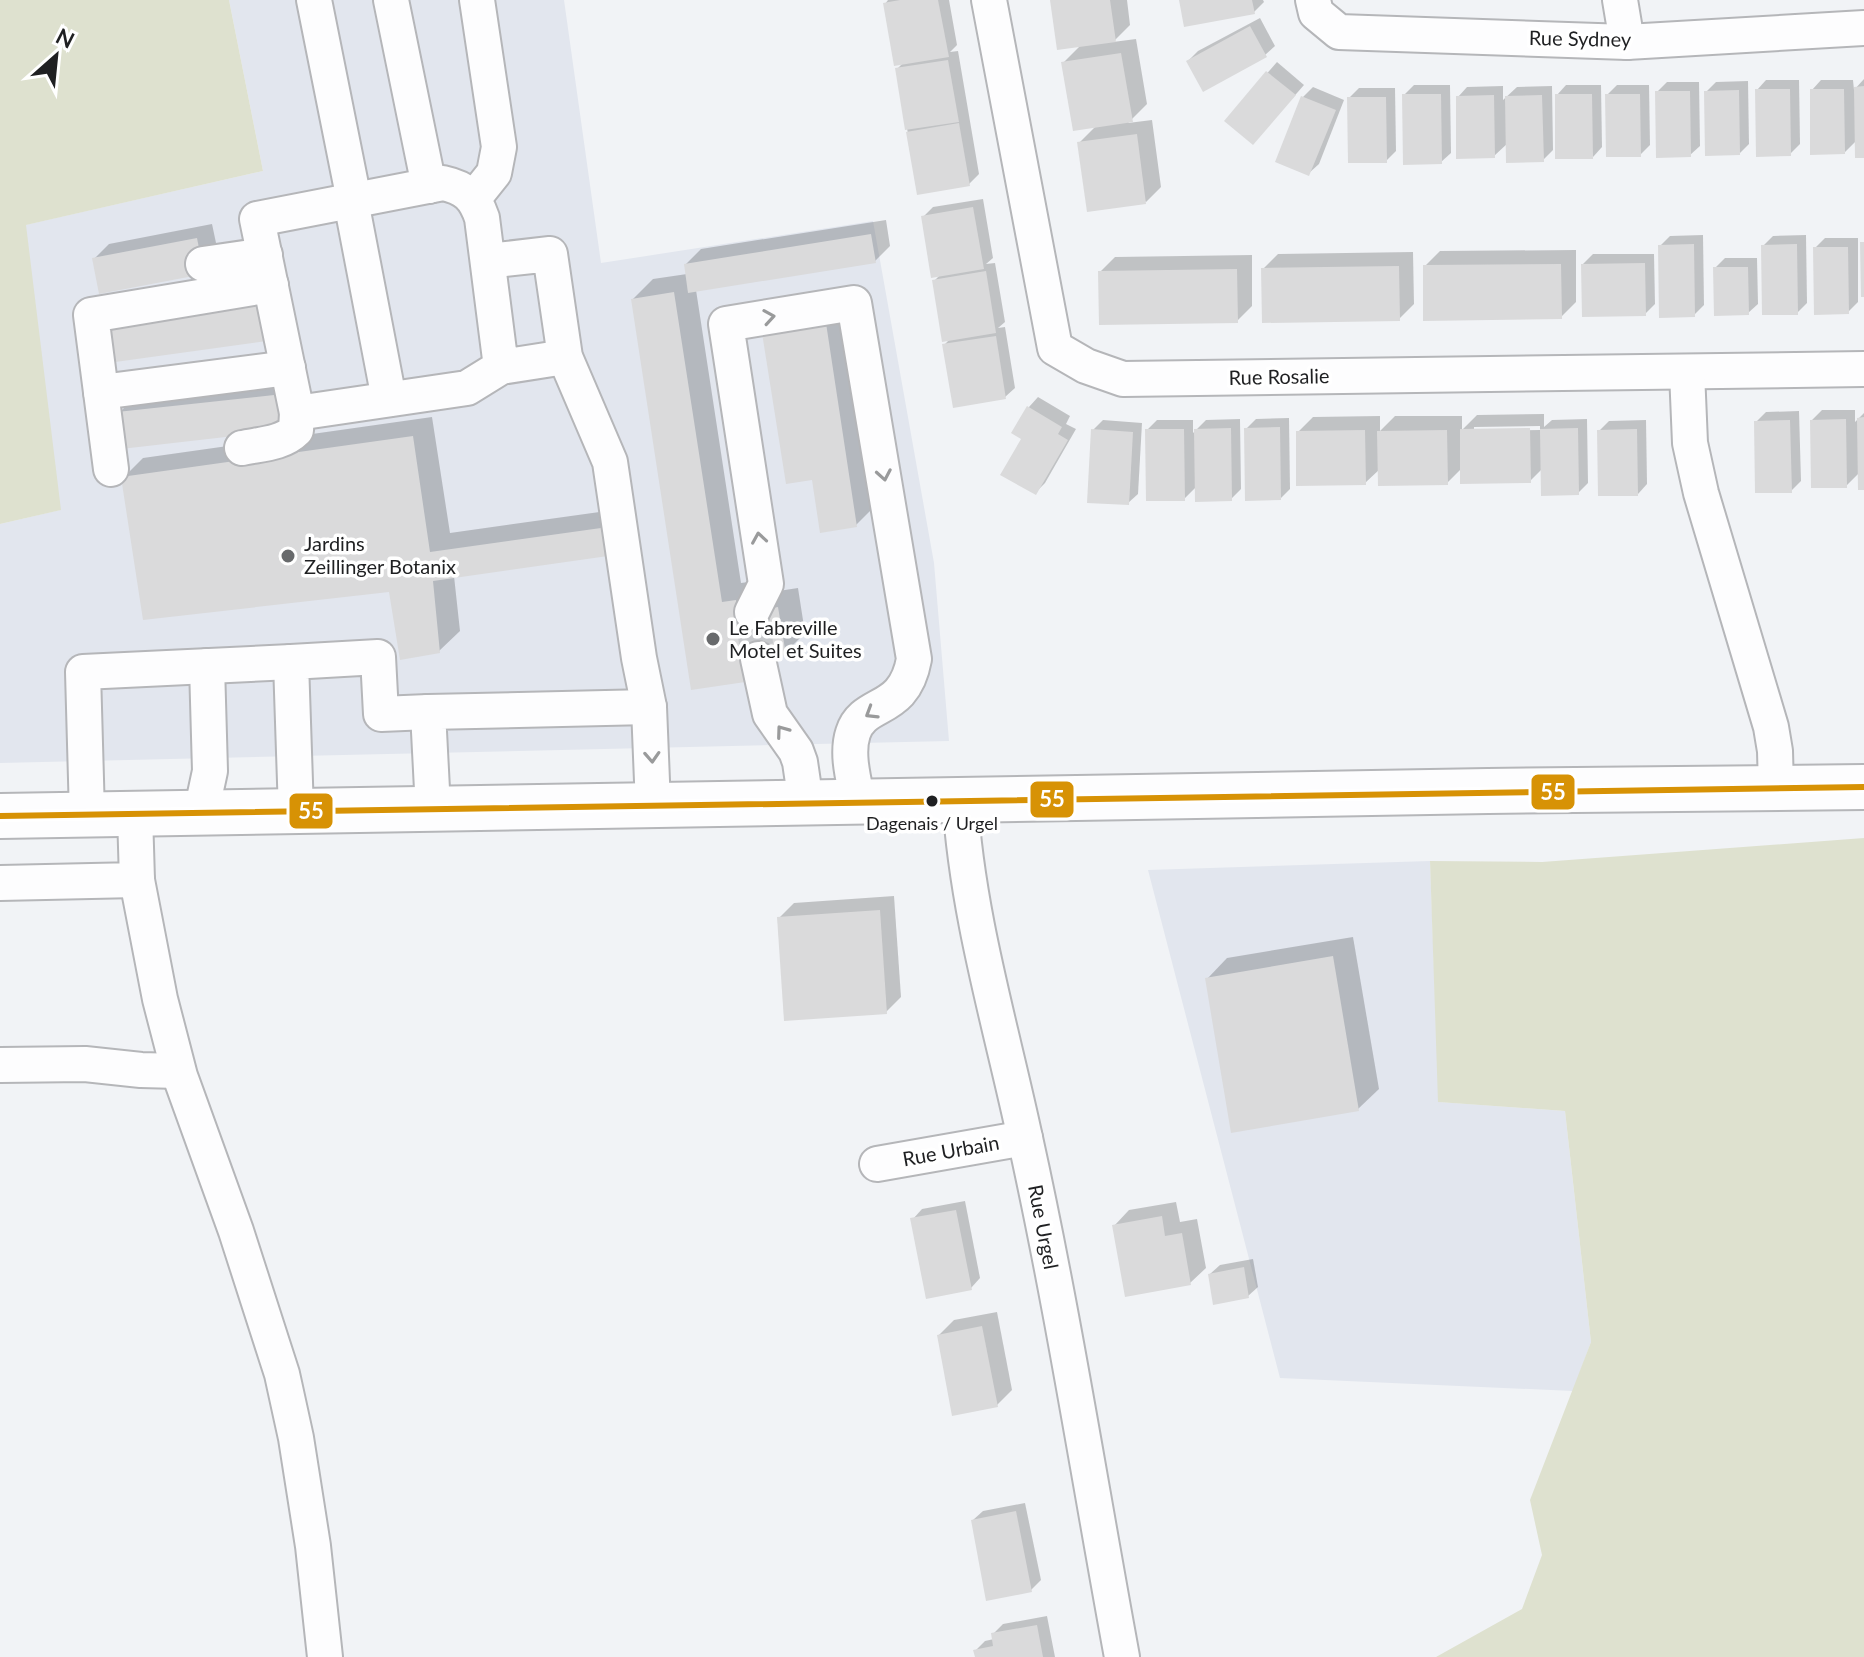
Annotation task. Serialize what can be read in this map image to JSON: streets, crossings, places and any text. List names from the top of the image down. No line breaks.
{"streets":{"street":["Rue Sydney","Rue Rosalie","Rue Urbain","Rue Urgel"]},"crossings":[["Rue Urbain","Rue Urgel"]],"places":["Jardins Zeillinger Botanix","Le Fabreville Motel et Suites","Dagenais / Urgel"],"lines":["transit line 55"],"north":"top right"}
